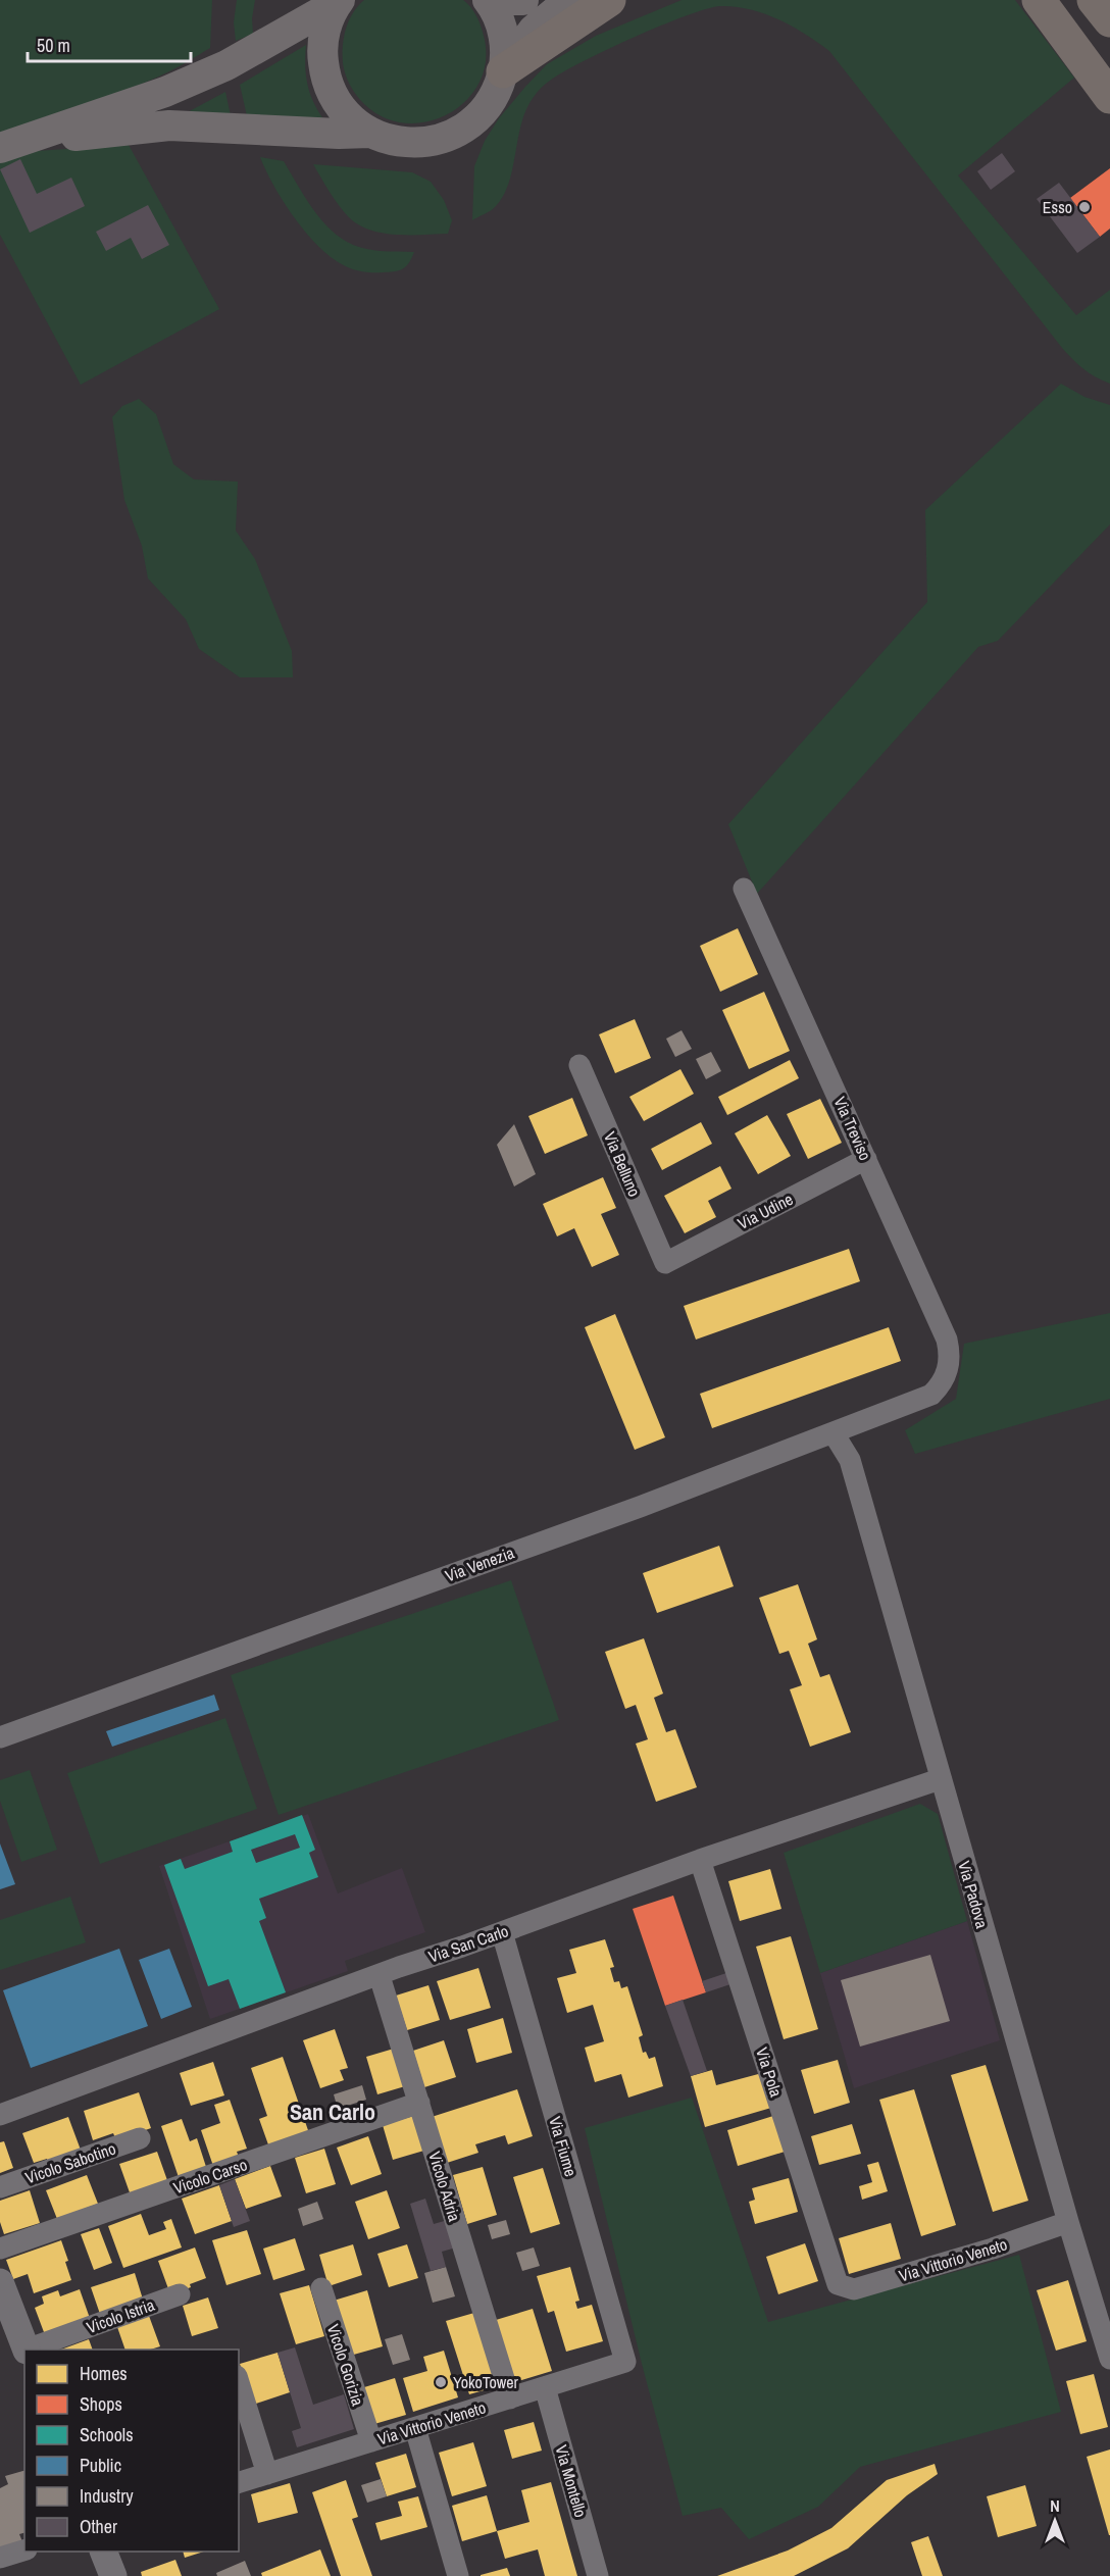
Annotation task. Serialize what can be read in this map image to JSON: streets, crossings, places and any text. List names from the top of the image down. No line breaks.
{"streets":{"street":["Via Treviso","Via Belluno","Via Udine","Via Venezia","Via Padova","Via San Carlo","Via Pola","Via Fiume","Vicolo Sabotino","Vicolo Carso","Vicolo Adria","Via Vittorio Veneto","Vicolo Istria","Vicolo Gorizia","Via Montello"]},"crossings":[["Via Treviso","Via Udine"],["Via Treviso","Via Venezia"],["Via Belluno","Via Udine"],["Via Venezia","Via Padova"],["Via Padova","Via San Carlo"],["Via Padova","Via Vittorio Veneto"],["Via San Carlo","Via Pola"],["Via San Carlo","Via Fiume"],["Via San Carlo","Vicolo Adria"],["Via Pola","Via Vittorio Veneto"],["Via Fiume","Via Vittorio Veneto"],["Vicolo Carso","Vicolo Adria"],["Vicolo Adria","Via Vittorio Veneto"],["Via Vittorio Veneto","Vicolo Gorizia"],["Via Vittorio Veneto","Via Montello"]],"districts":["San Carlo"],"places":["Esso","YokoTower"],"legend":["Homes","Shops","Schools","Public","Industry","Other"],"scale_bar":"50 m","north":"top"}
